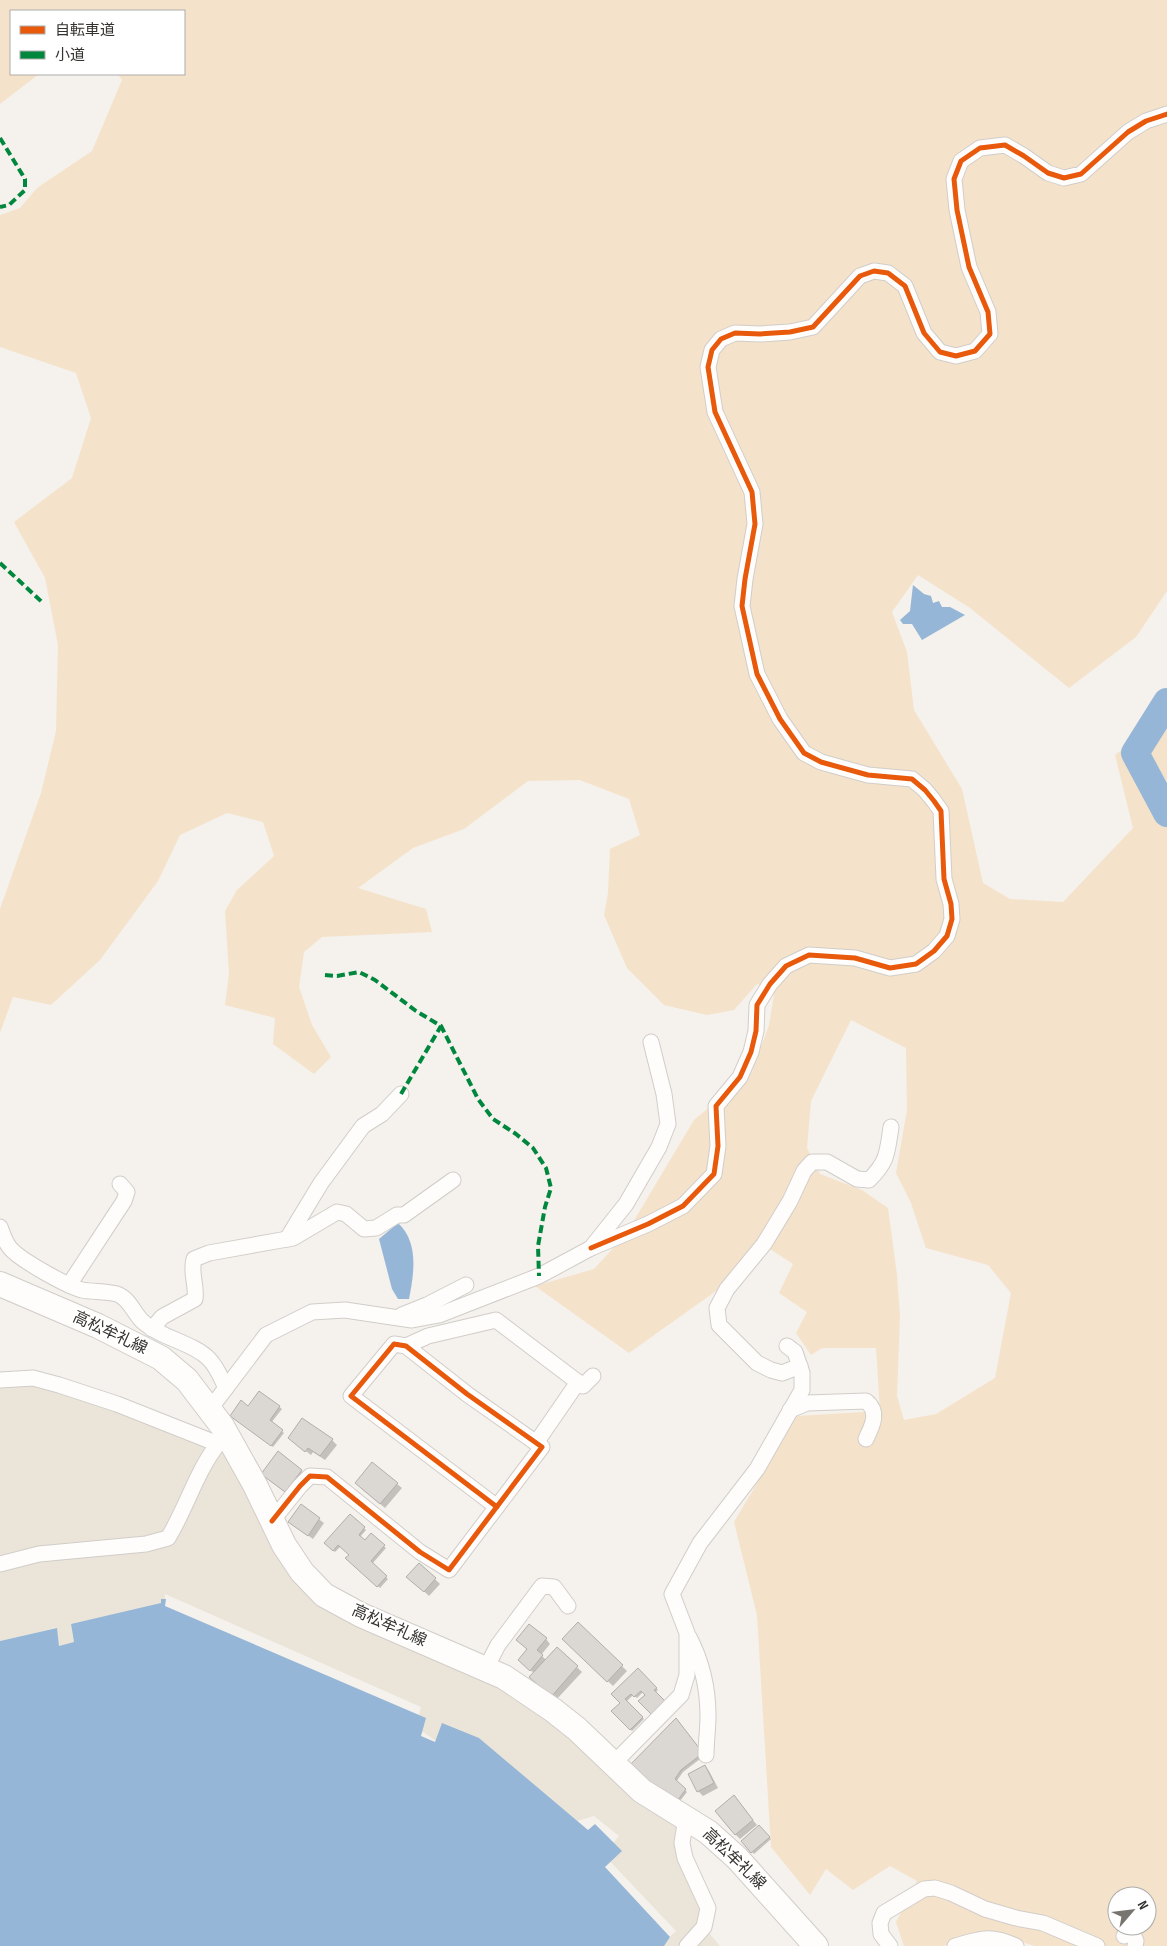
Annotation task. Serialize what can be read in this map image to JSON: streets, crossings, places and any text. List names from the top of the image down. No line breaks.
{"streets":{"main road":["高松牟礼線"]},"legend":["自転車道","小道"],"north":"top right"}
